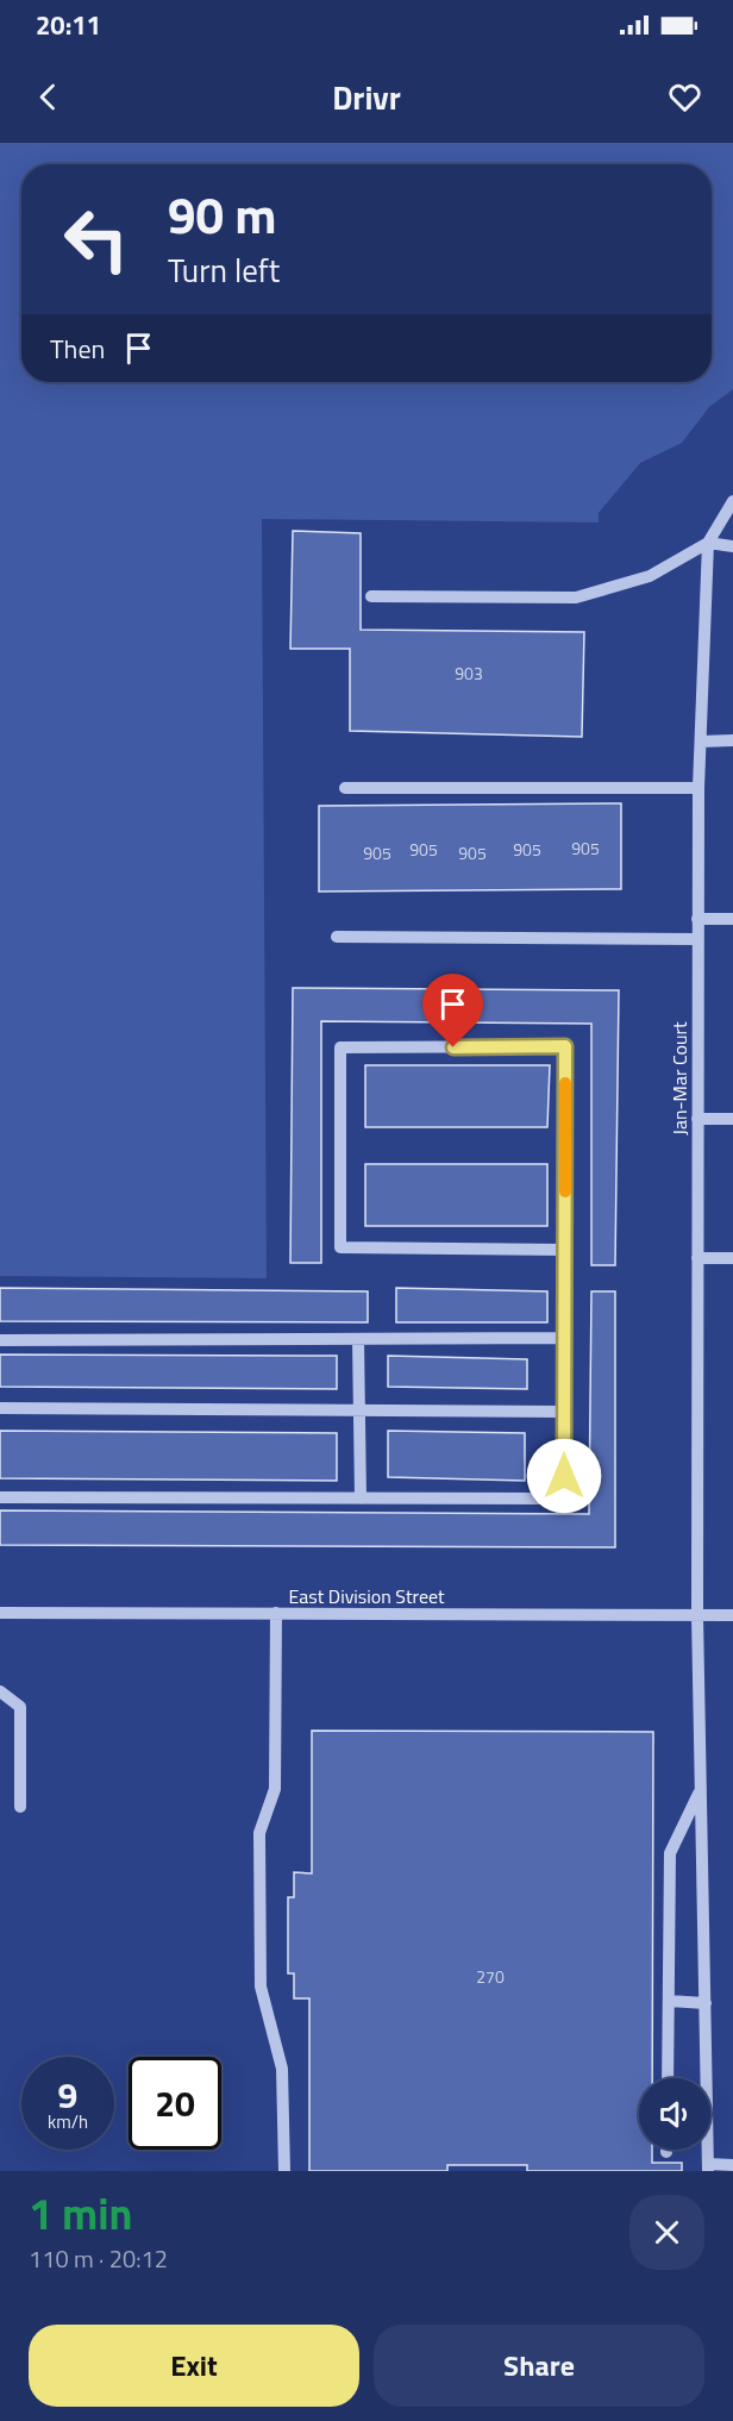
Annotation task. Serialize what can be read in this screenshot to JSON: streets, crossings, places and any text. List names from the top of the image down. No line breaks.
{"streets":{"street":["Jan-Mar Court","East Division Street"]},"crossings":[["Jan-Mar Court","East Division Street"]],"house_numbers":["903","905","905","905","905","905","270"],"page":{"status":"20:11","header":"Drivr","turn":["90 m","Turn left"],"then":"Then","speed":"9 km/h","limit":"20","heading":["1 min","110 m · 20:12"],"buttons":["Exit","Share"]}}
